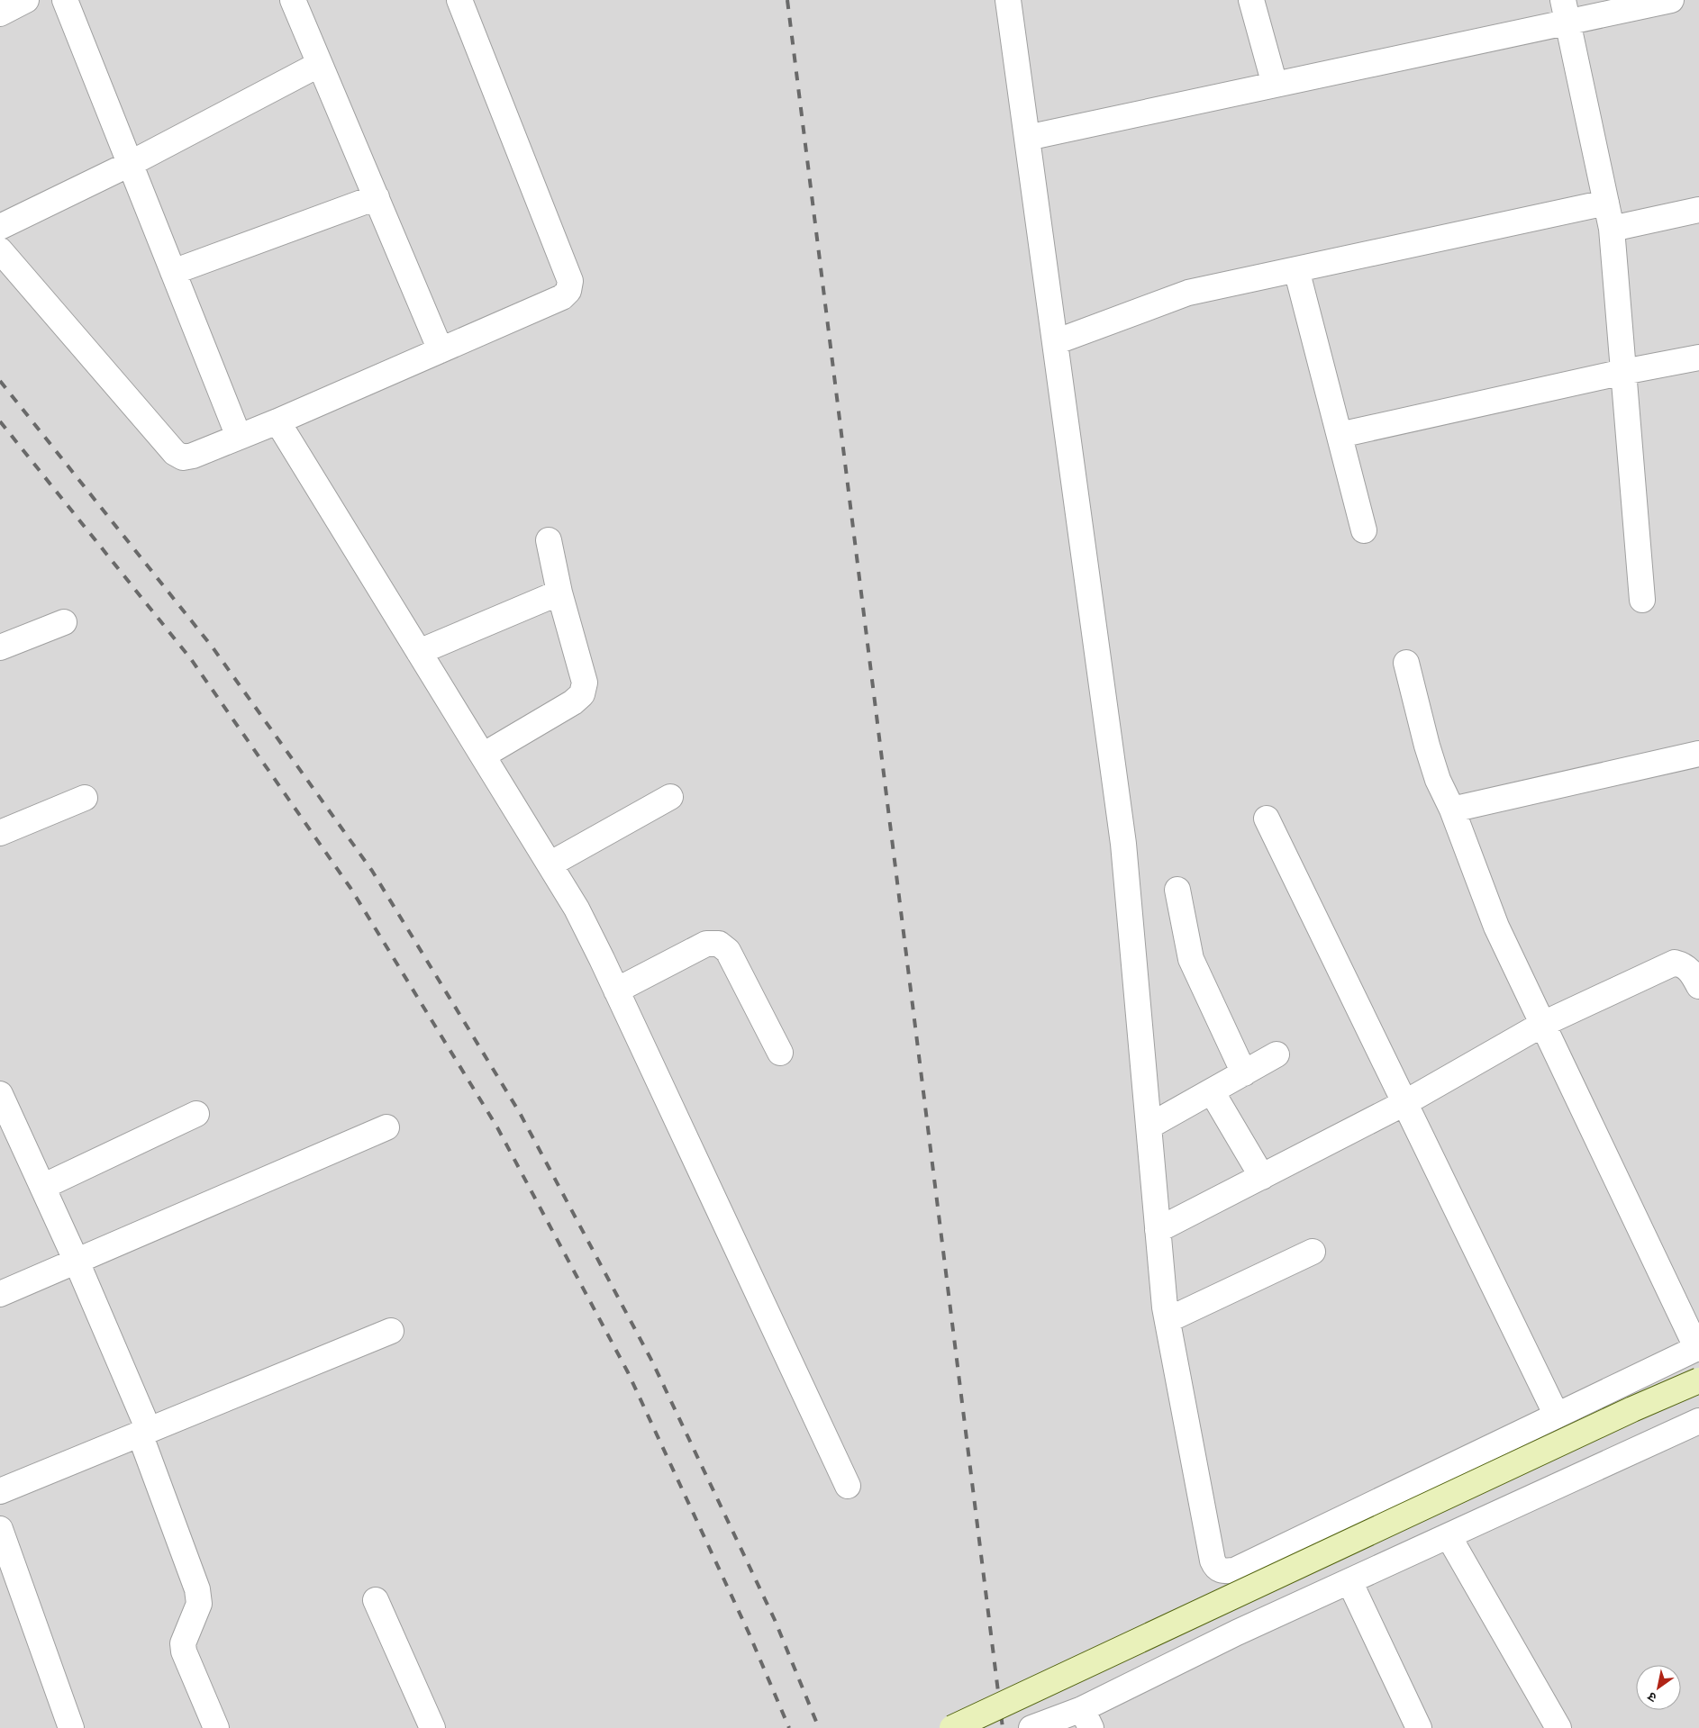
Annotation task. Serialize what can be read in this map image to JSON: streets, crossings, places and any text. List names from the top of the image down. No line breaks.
{"north":"bottom left"}
